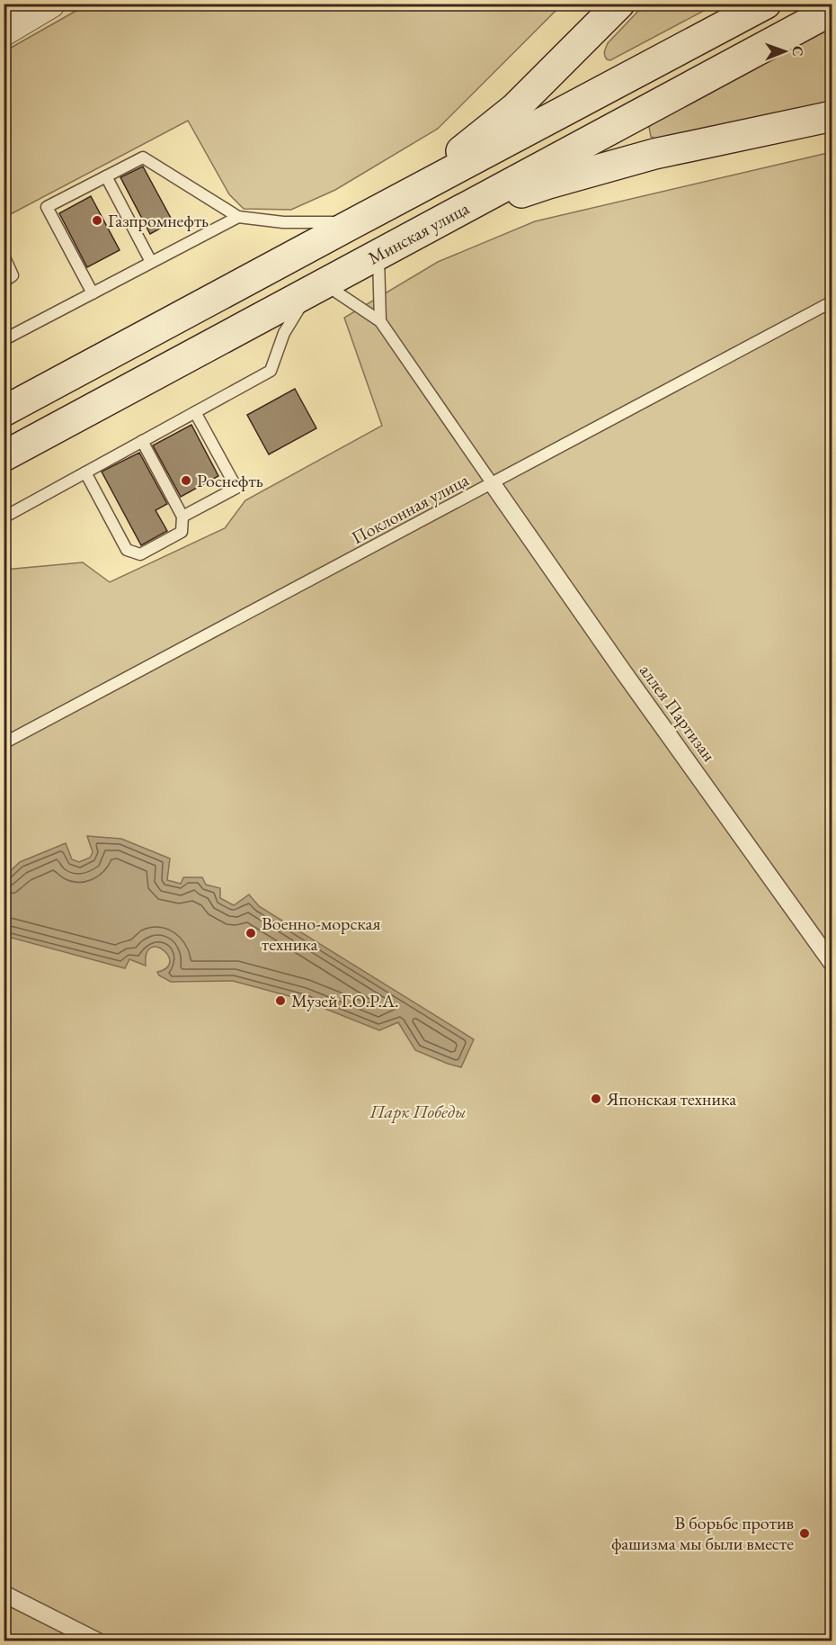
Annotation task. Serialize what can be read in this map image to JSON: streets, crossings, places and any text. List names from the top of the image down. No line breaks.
{"streets":{"main road":["Минская улица"],"street":["аллея Партизан"],"lane":["Поклонная улица"]},"crossings":[["Поклонная улица","аллея Партизан"]],"parks":["Парк Победы"],"places":["Газпромнефть","Роснефть","Военно-морская техника","Музей Г.О.Р.А.","Японская техника","В борьбе против фашизма мы были вместе"],"north":"right"}
